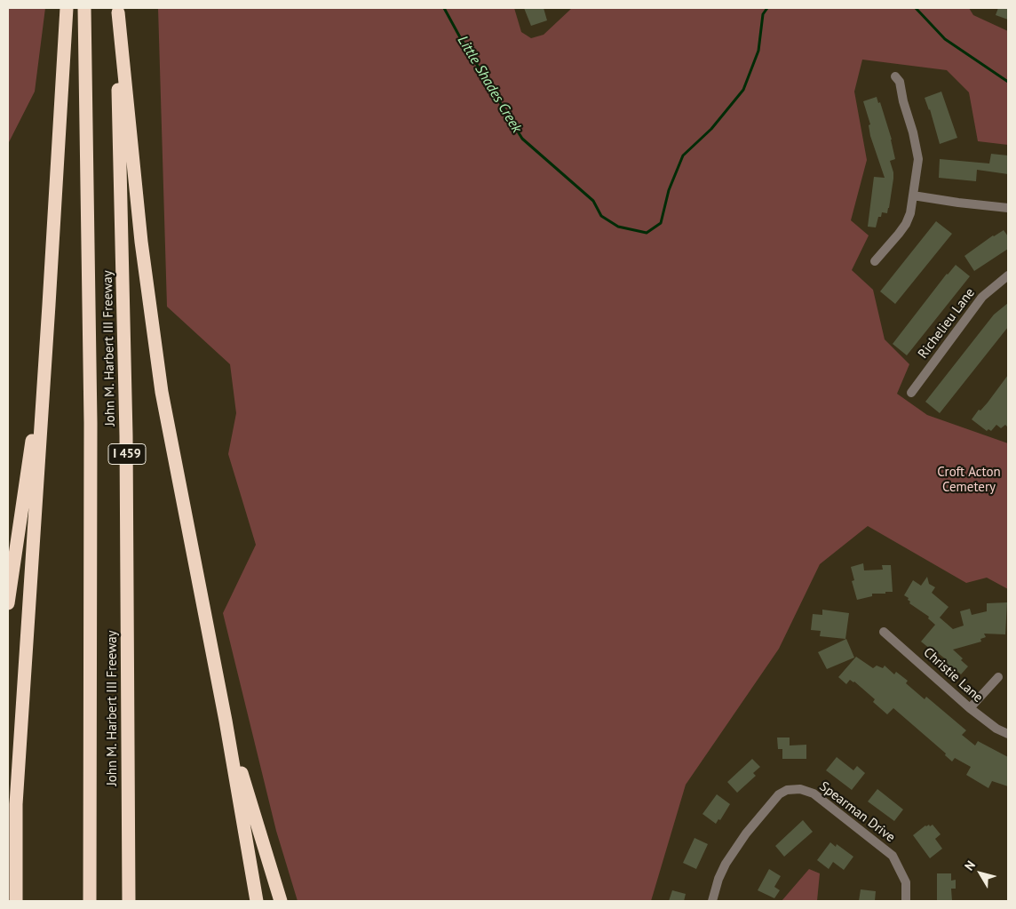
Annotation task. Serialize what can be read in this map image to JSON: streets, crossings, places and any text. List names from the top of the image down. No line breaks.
{"streets":{"highway":["John M. Harbert III Freeway","I 459"],"street":["Richelieu Lane","Christie Lane","Spearman Drive"]},"water":["Little Shades Creek"],"parks":["Croft Acton Cemetery"],"north":"top left"}
